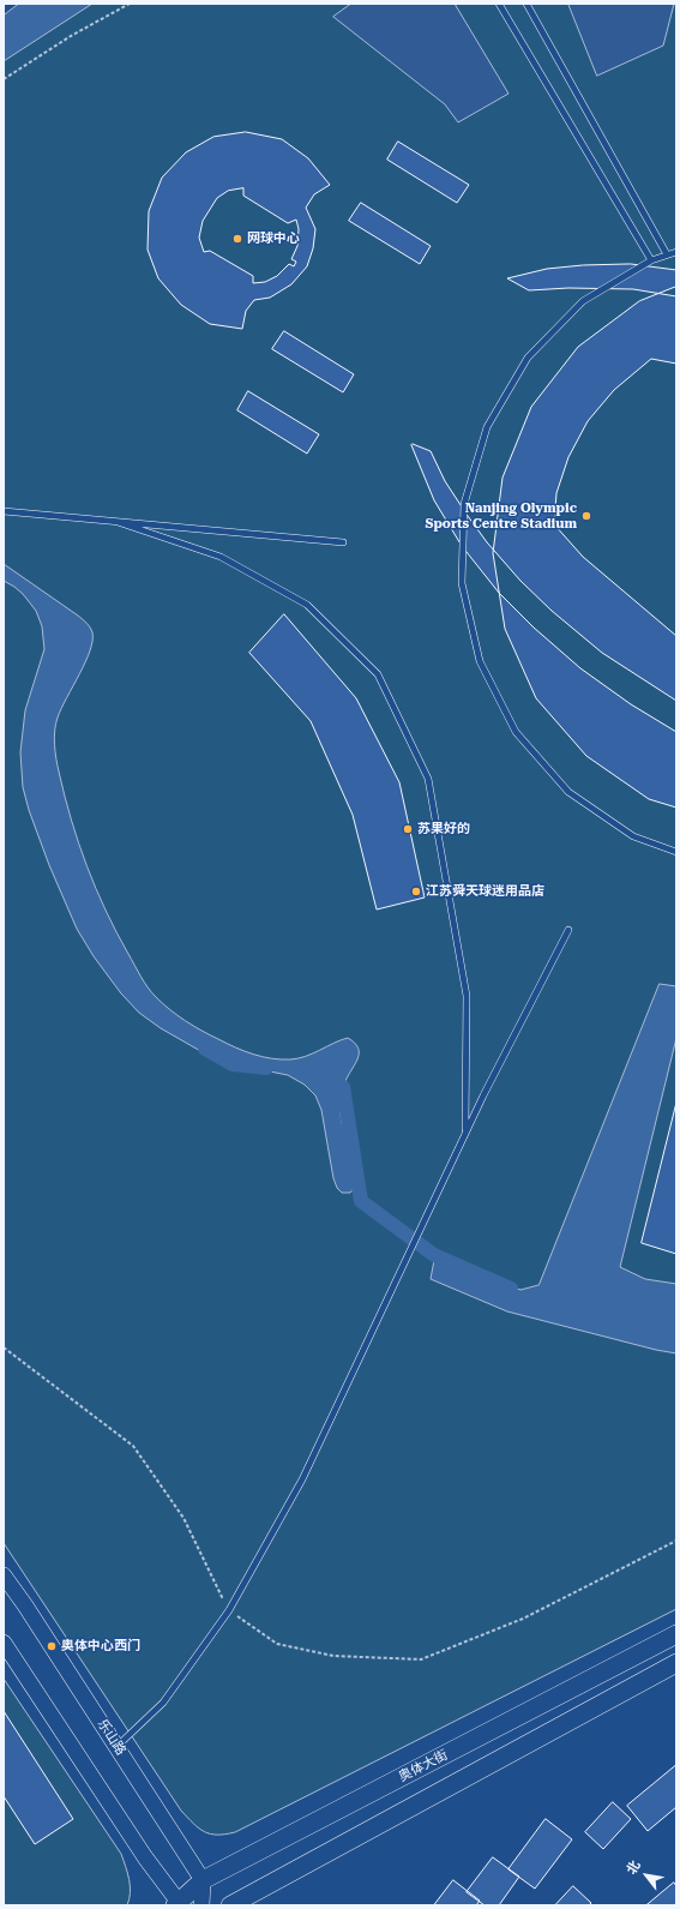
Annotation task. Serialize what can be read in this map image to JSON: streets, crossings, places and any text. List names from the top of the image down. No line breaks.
{"streets":{"main road":["奥体大街"],"street":["乐山路"]},"crossings":[["乐山路","奥体大街"]],"places":["网球中心","Nanjing Olympic Sports Centre Stadium","苏果好的","江苏舜天球迷用品店","奥体中心西门"],"north":"top left"}
